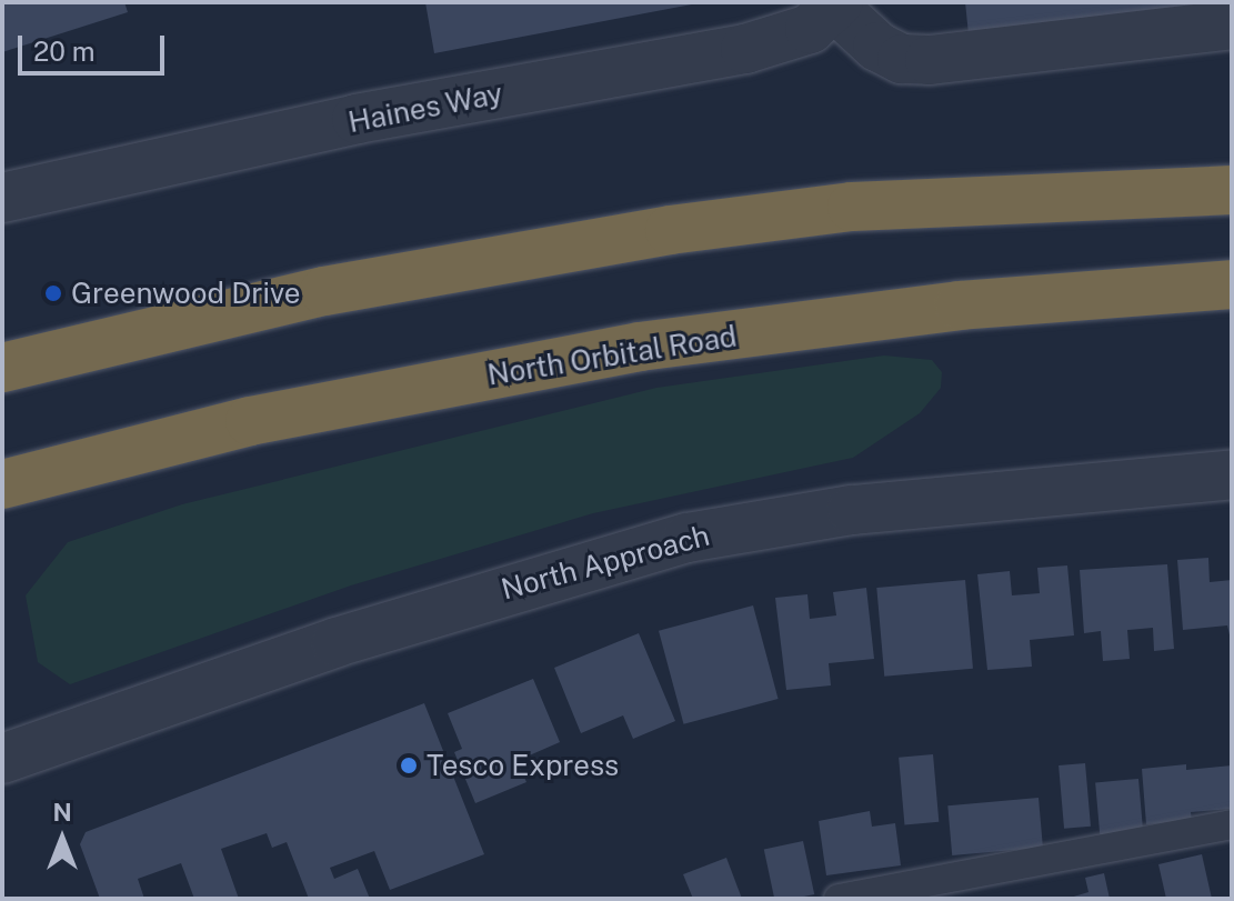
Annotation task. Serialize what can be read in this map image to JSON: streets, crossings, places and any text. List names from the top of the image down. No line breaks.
{"streets":{"highway":["North Orbital Road"],"street":["Haines Way","North Approach"]},"places":["Greenwood Drive","Tesco Express"],"scale_bar":"20 m","north":"top"}
